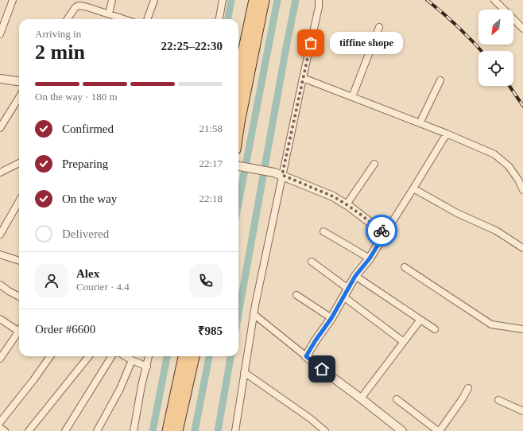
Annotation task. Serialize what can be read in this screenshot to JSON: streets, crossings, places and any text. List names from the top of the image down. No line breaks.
{"places":["tiffine shope"],"north":"bottom left","page":{"heading":["2 min","Arriving in","22:25–22:30"],"panel":["Alex","Courier · 4.4","Order #6600","₹985"],"bubble":"tiffine shope","bar":"On the way · 180 m","list":[["Confirmed","21:58"],["Preparing","22:17"],["On the way","22:18"],"Delivered"]}}
